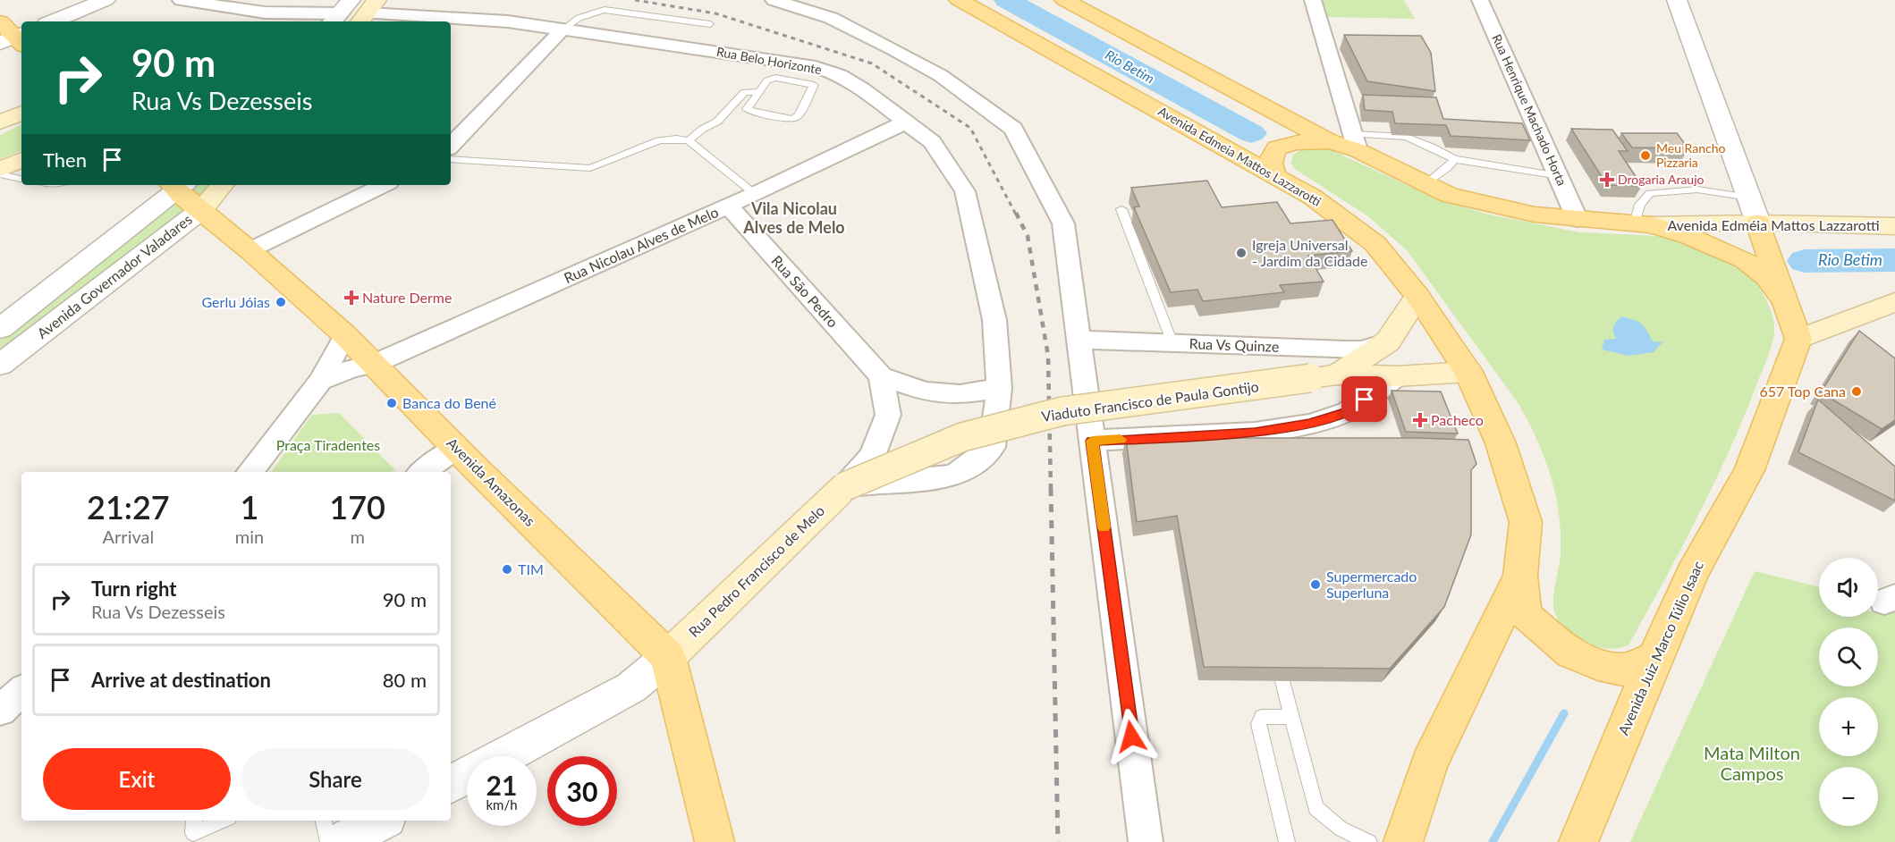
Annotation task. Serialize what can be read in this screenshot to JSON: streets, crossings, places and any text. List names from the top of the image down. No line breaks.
{"streets":{"main road":["Avenida Edmeia Mattos Lazzarotti","Avenida Edméia Mattos Lazzarotti","Avenida Governador Valadares","Viaduto Francisco de Paula Gontijo","Avenida Amazonas","Rua Pedro Francisco de Melo","Avenida Juiz Marco Túlio Isaac"],"street":["Rua Belo Horizonte","Rua Henrique Machado Horta","Rua Nicolau Alves de Melo","Rua São Pedro","Rua Vs Quinze"]},"crossings":[["Rua Belo Horizonte","Rua Nicolau Alves de Melo"],["Rua Belo Horizonte","Viaduto Francisco de Paula Gontijo"],["Rua Belo Horizonte","Rua Pedro Francisco de Melo"],["Avenida Edmeia Mattos Lazzarotti","Viaduto Francisco de Paula Gontijo"],["Rua Nicolau Alves de Melo","Rua São Pedro"],["Rua Nicolau Alves de Melo","Avenida Amazonas"],["Avenida Governador Valadares","Avenida Amazonas"],["Rua Vs Quinze","Viaduto Francisco de Paula Gontijo"],["Viaduto Francisco de Paula Gontijo","Rua Pedro Francisco de Melo"],["Avenida Amazonas","Rua Pedro Francisco de Melo"]],"districts":["Vila Nicolau Alves de Melo"],"water":["Rio Betim"],"parks":["Praça Tiradentes","Mata Milton Campos"],"places":{"other":["Meu Rancho Pizzaria","Igreja Universal - Jardim da Cidade","Gerlu Jóias","657 Top Cana","Banca do Bené","TIM","Supermercado Superluna"],"health":["Drogaria Araujo","Nature Derme","Pacheco"]},"page":{"turn":["90 m","Rua Vs Dezesseis"],"then":"Then","eta":["21:27","Arrival","1","min","170","m"],"map_buttons":["+","−"],"list":[{"name":"Turn right","note":"Rua Vs Dezesseis","value":"90 m"},{"name":"Arrive at destination","value":"80 m"}],"buttons":["Exit","Share"],"speed":"21 km/h","limit":"30"}}
